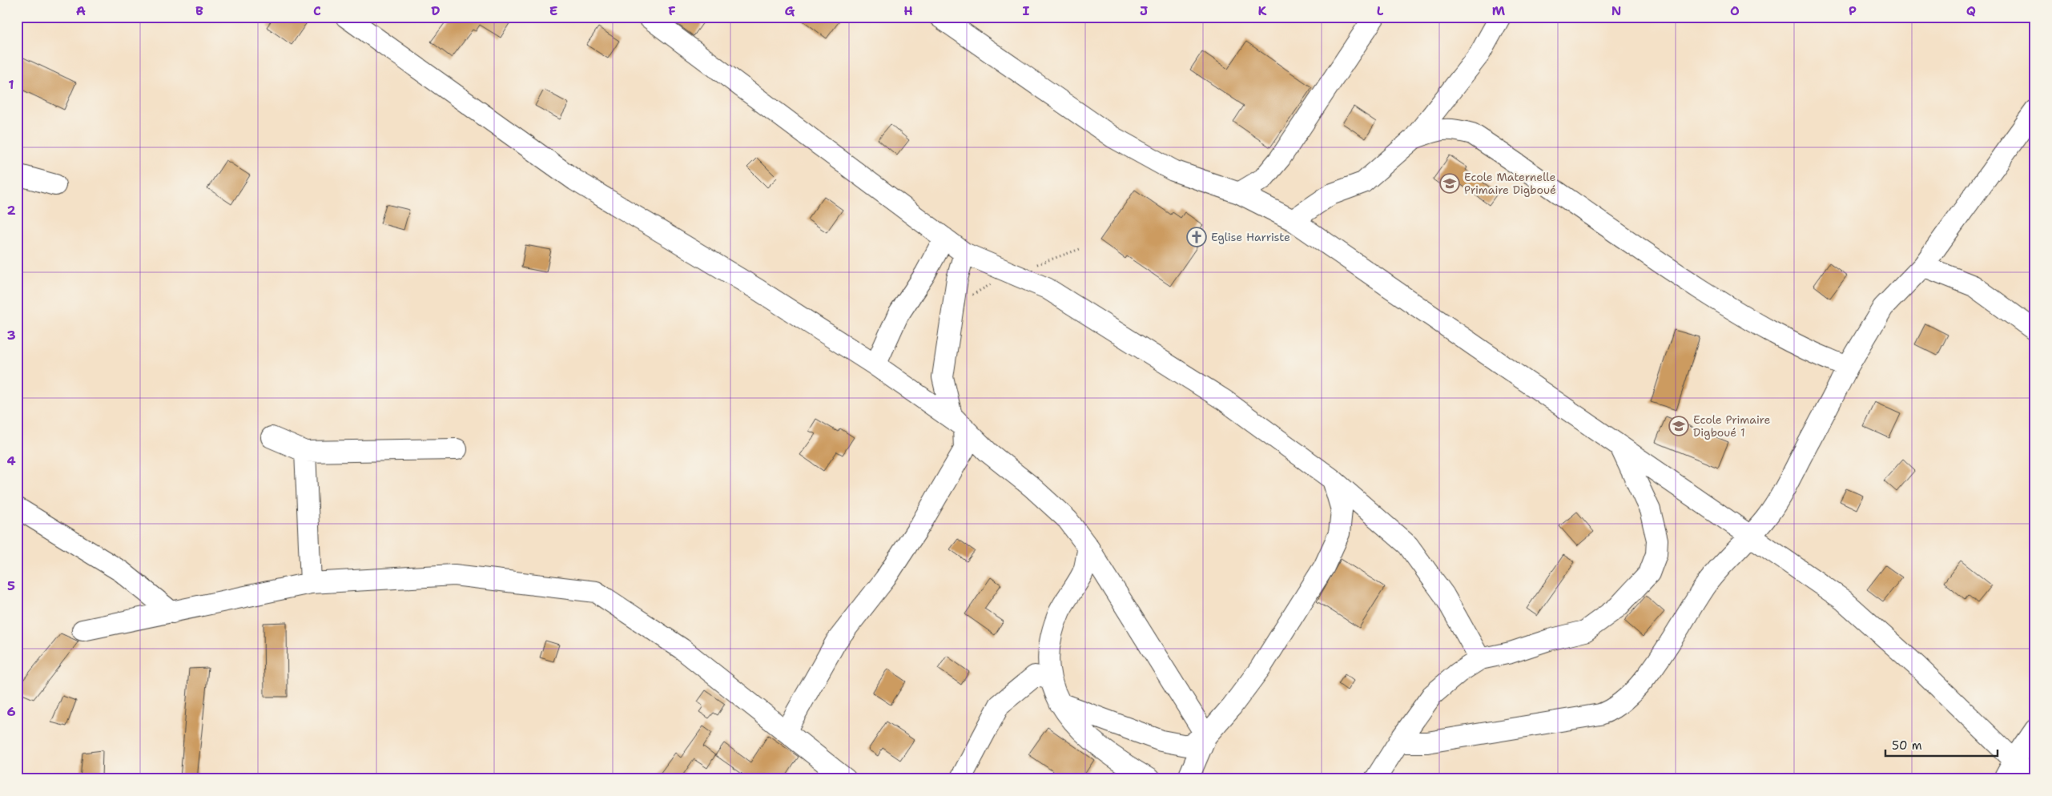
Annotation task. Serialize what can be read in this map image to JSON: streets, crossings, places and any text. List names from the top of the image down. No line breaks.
{"places":{"school or university":["Ecole Maternelle Primaire Digboué","Ecole Primaire Digboué 1"],"church":["Eglise Harriste"]},"scale_bar":"50 m","grid":{"columns":["A","B","C","D","E","F","G","H","I","J","K","L","M","N","O","P","Q"],"rows":["1","2","3","4","5","6"]}}
